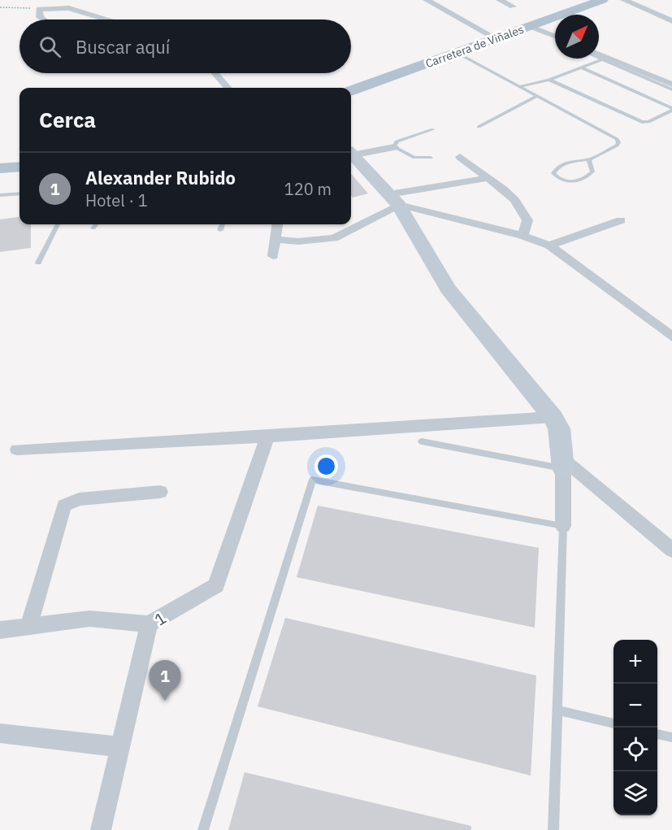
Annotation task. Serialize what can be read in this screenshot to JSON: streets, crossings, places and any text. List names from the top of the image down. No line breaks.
{"streets":{"main road":["Carretera de Viñales"],"street":["1"]},"north":"top right","page":{"search":"Buscar aquí","heading":"Cerca","list":[{"mark":"1","name":"Alexander Rubido","note":"Hotel · 1","value":"120 m"}],"map_buttons":["+","−"],"pins":"1"}}
